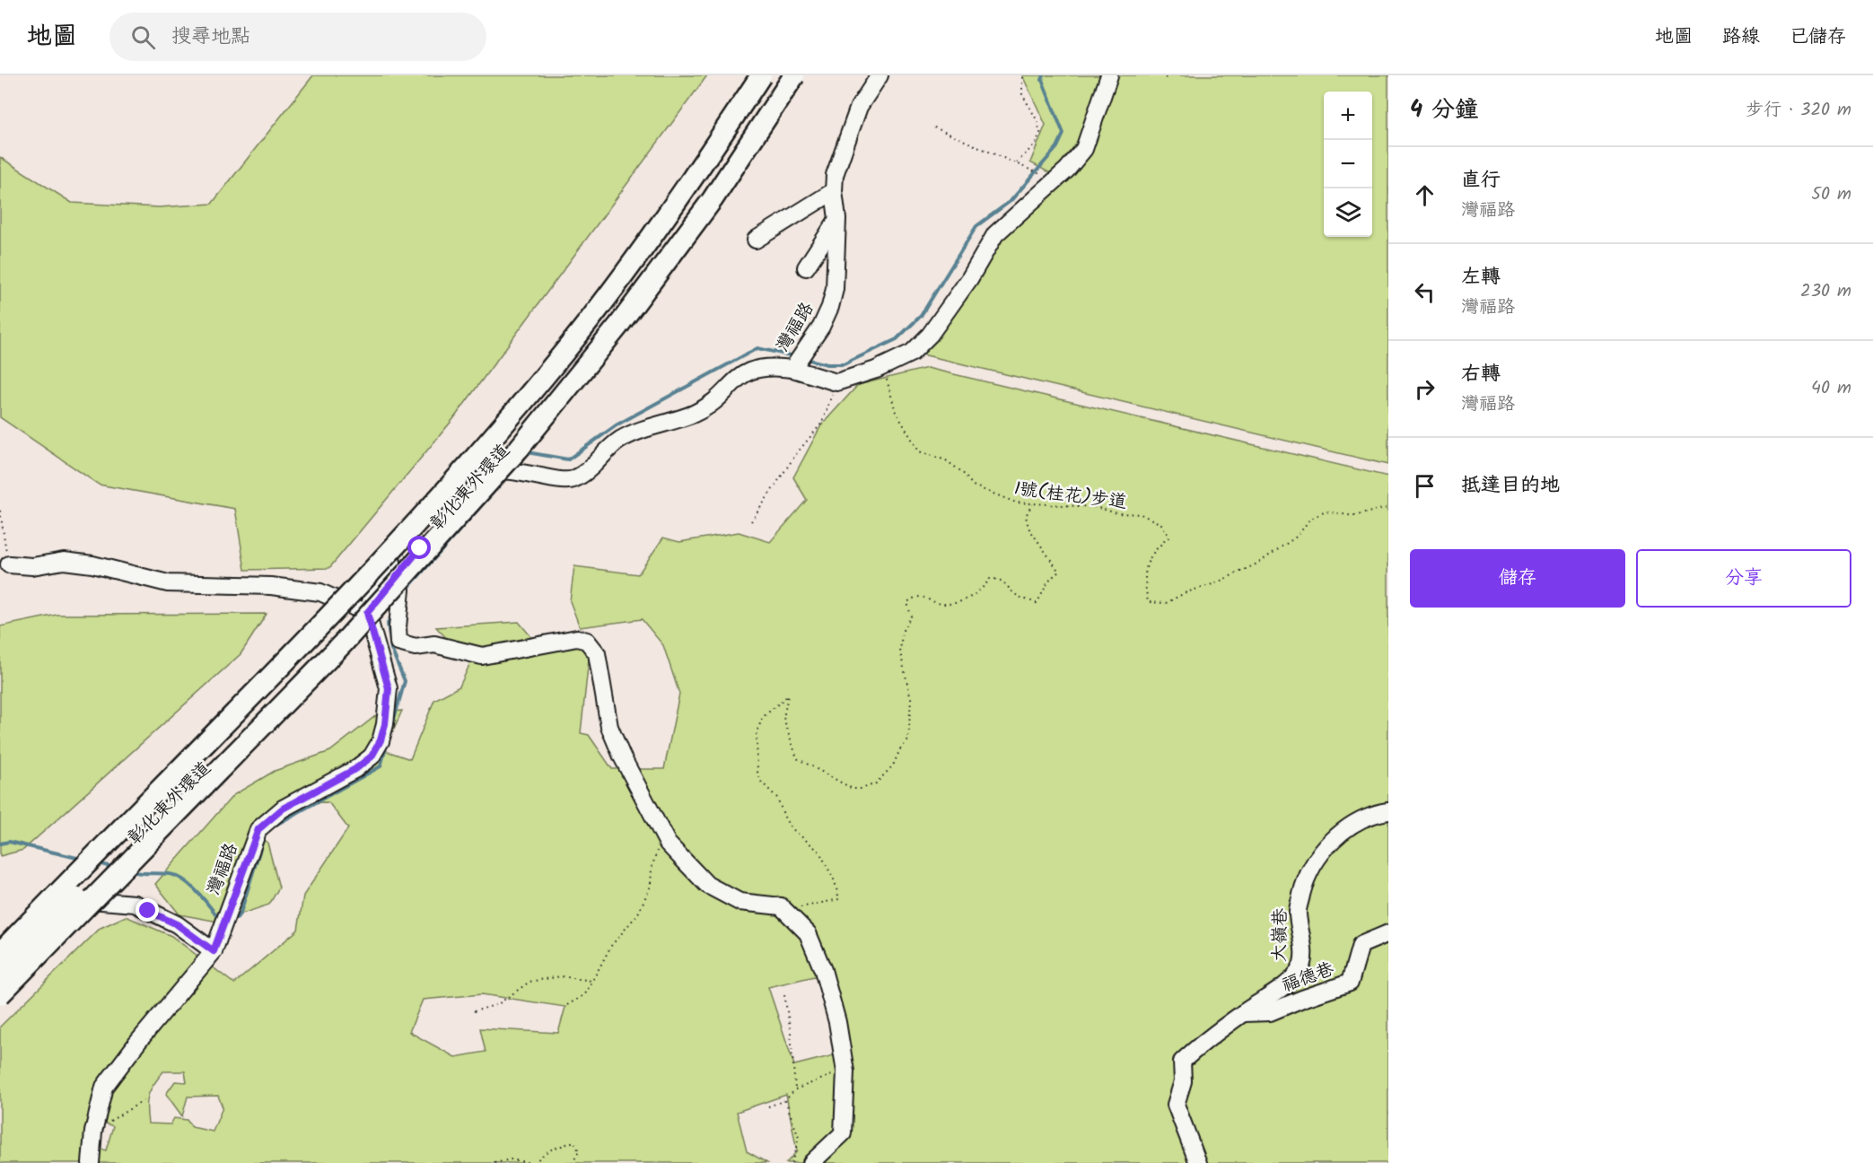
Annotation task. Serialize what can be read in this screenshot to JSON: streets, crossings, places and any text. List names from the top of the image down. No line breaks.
{"streets":{"main road":["彰化東外環道"],"street":["灣福路","大嶺巷","福德巷"],"path":["1號(桂花)步道"]},"crossings":[["大嶺巷","福德巷"]],"page":{"header":"地圖","search":"搜尋地點","nav":["地圖","路線","已儲存"],"heading":["4 分鐘","步行 · 320 m"],"map_buttons":["+","−"],"list":[["直行","灣福路","50 m"],["左轉","灣福路","230 m"],["右轉","灣福路","40 m"],"抵達目的地"],"buttons":["儲存","分享"]}}
